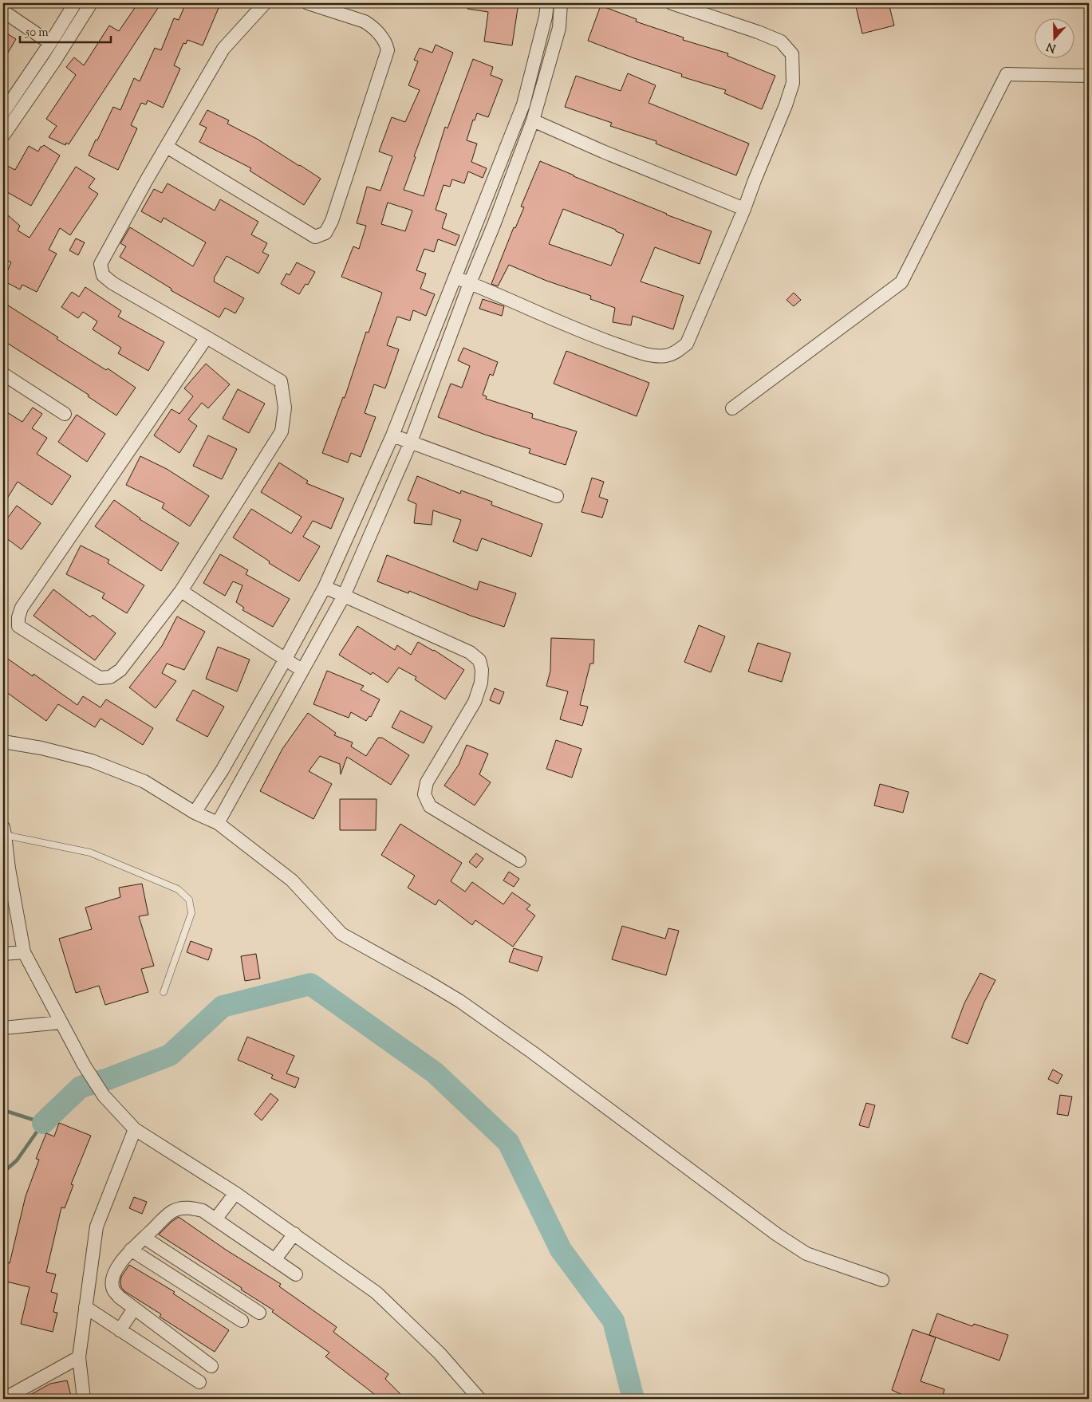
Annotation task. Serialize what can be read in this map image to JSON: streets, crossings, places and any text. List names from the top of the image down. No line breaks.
{"scale_bar":"50 m","north":"bottom"}
